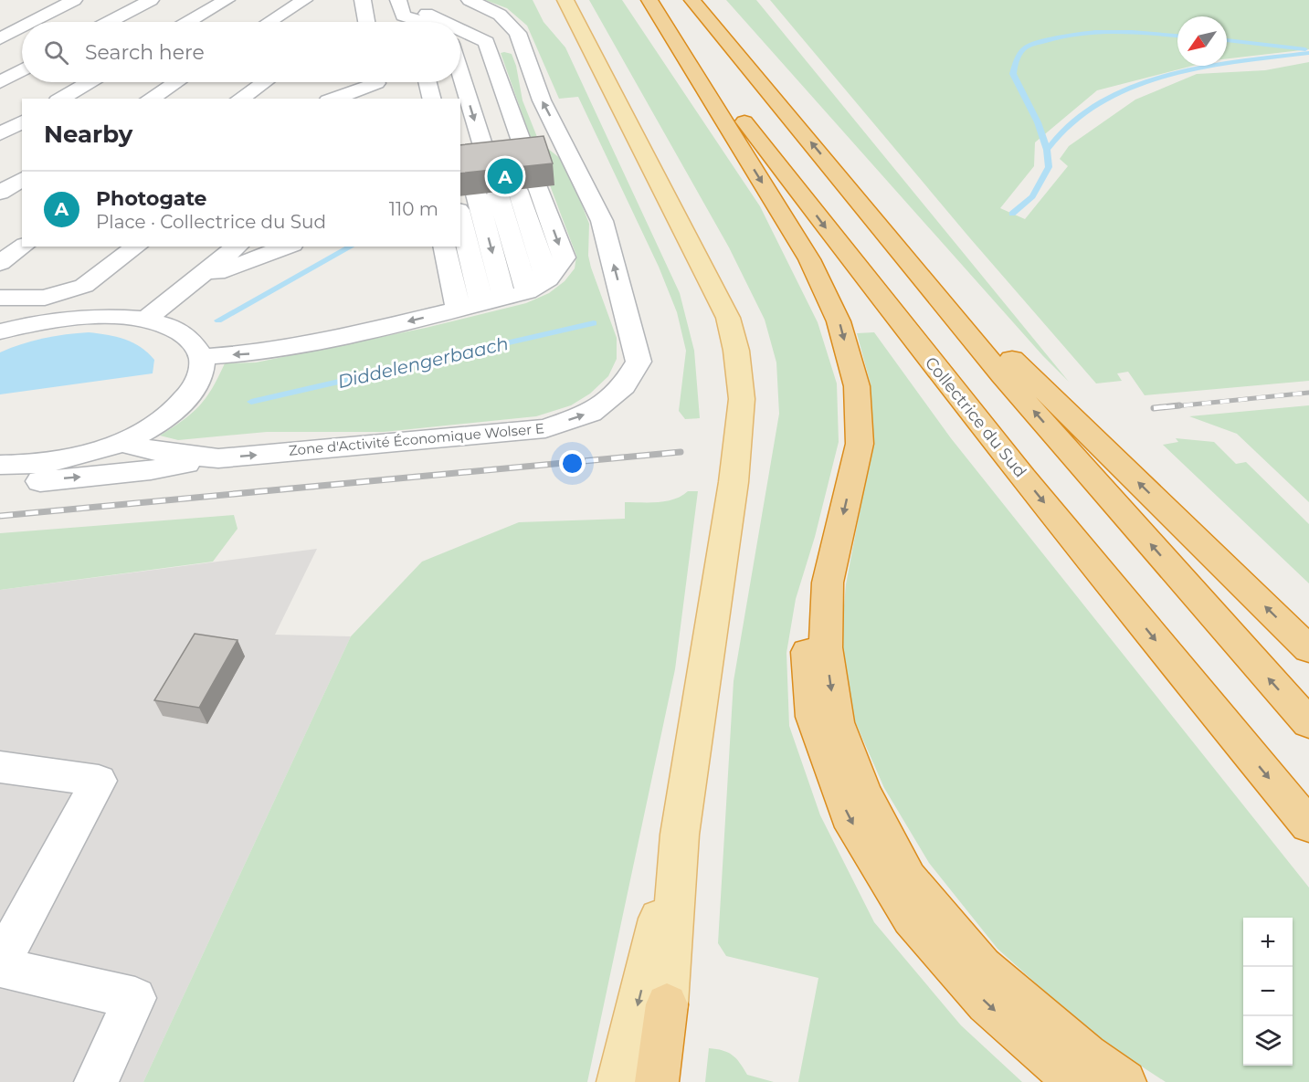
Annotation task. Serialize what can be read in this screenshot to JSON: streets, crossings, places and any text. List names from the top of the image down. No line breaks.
{"streets":{"highway":["Collectrice du Sud"],"lane":["Zone d'Activité Économique Wolser E"]},"water":["Diddelengerbaach"],"north":"bottom left","page":{"search":"Search here","heading":"Nearby","pins":"A","list":[{"mark":"A","name":"Photogate","note":"Place · Collectrice du Sud","value":"110 m"}],"map_buttons":["+","−"]}}
